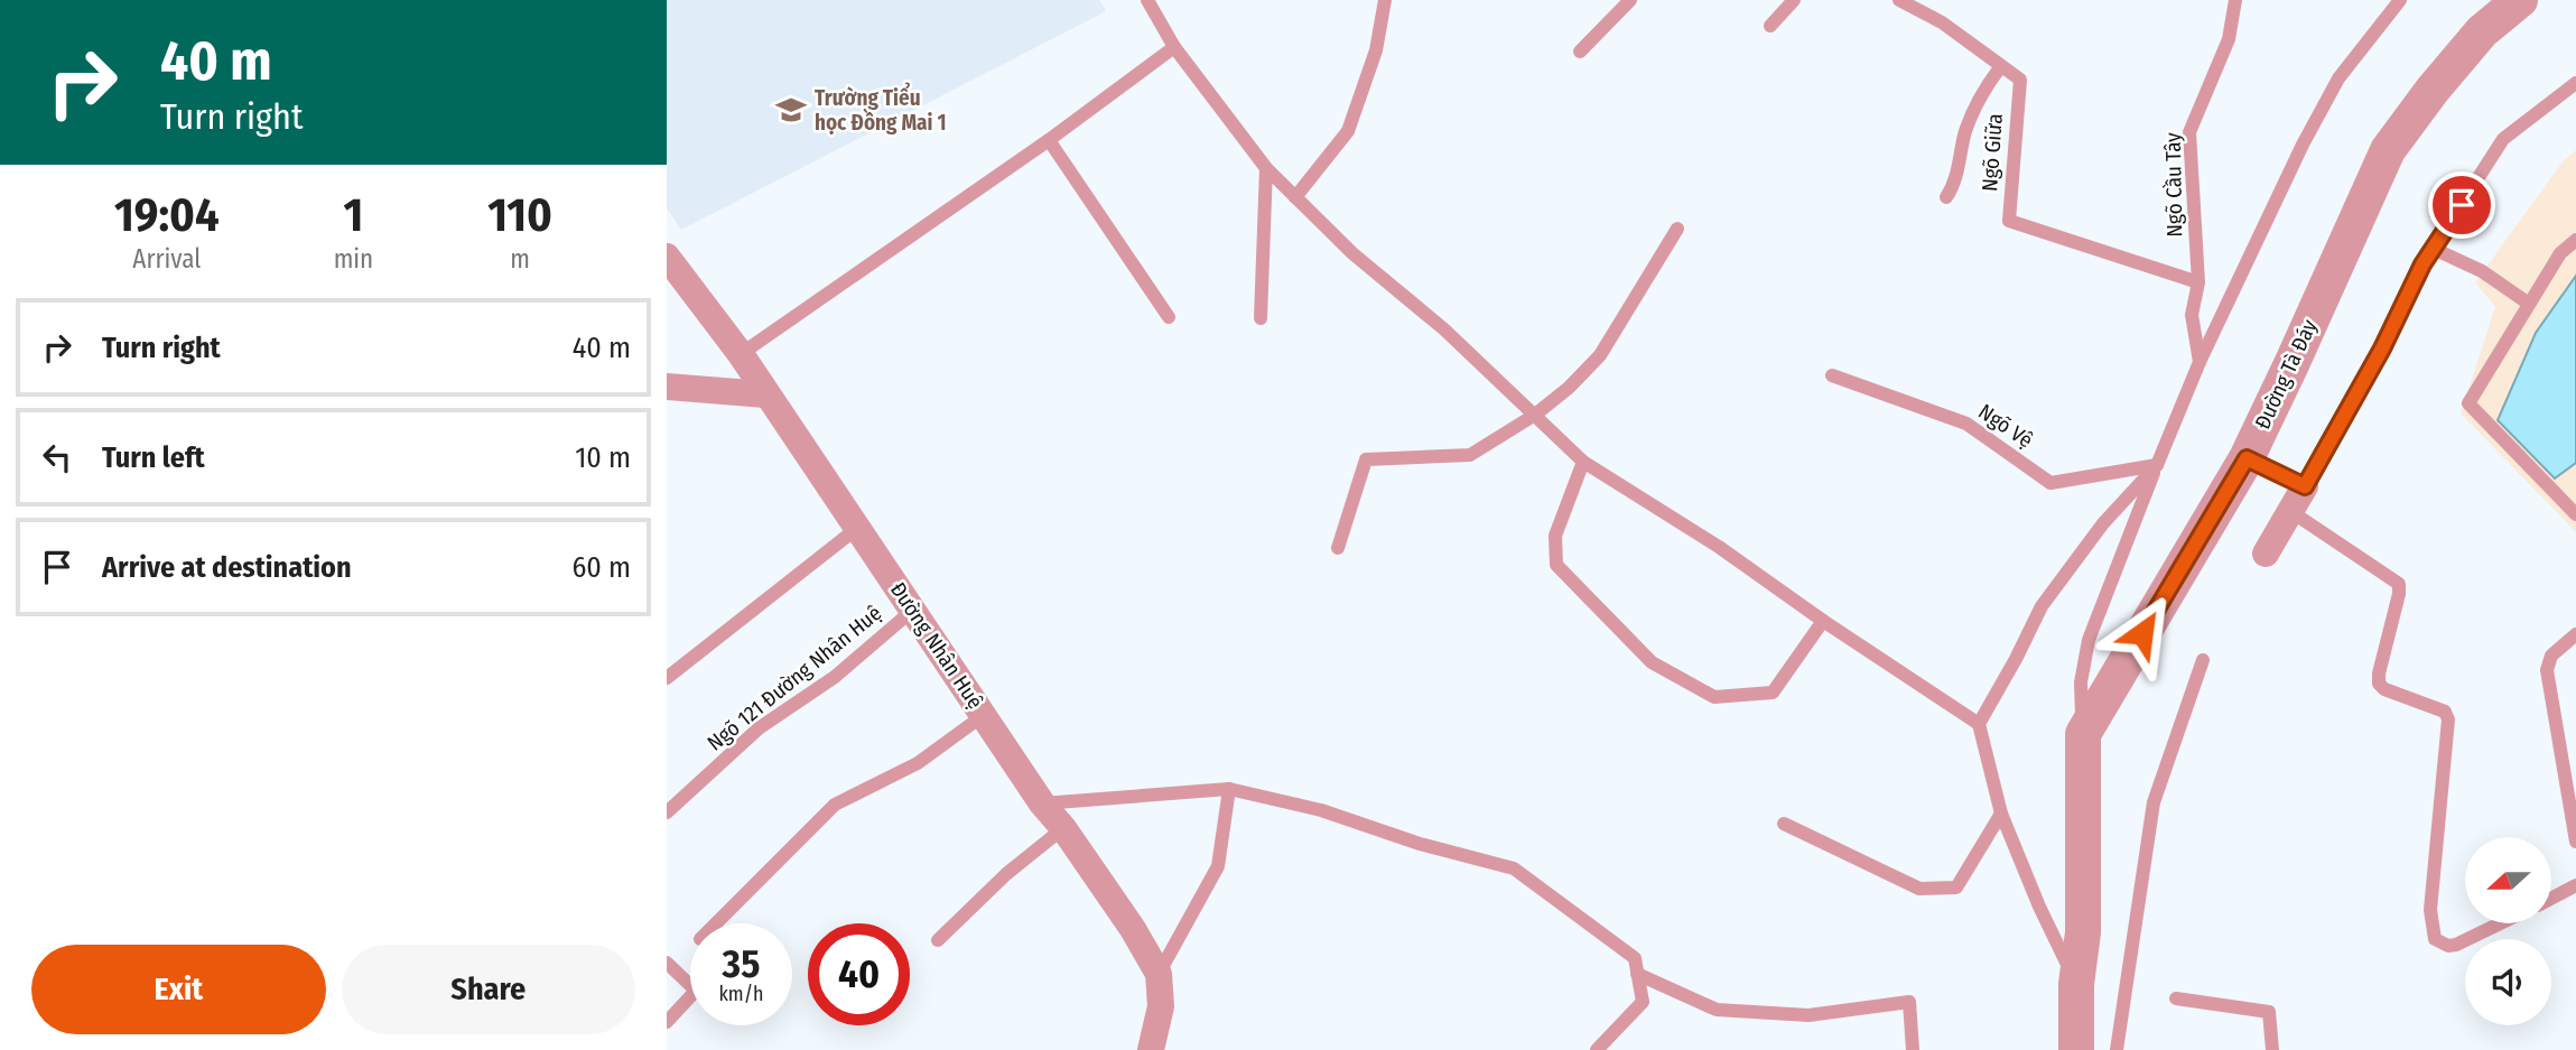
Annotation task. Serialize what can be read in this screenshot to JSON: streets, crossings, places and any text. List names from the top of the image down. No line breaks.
{"streets":{"street":["Đường Tà Đáy","Đường Nhân Huệ"],"lane":["Ngõ Giữa","Ngõ Cầu Tây","Ngõ Vệ","Ngõ 121 Đường Nhân Huệ"]},"crossings":[["Ngõ Giữa","Ngõ Cầu Tây"],["Đường Nhân Huệ","Ngõ 121 Đường Nhân Huệ"]],"places":{"school or university":["Trường Tiểu học Đồng Mai 1"]},"north":"left","page":{"turn":["40 m","Turn right"],"eta":["19:04","Arrival","1","min","110","m"],"list":[{"name":"Turn right","value":"40 m"},{"name":"Turn left","value":"10 m"},{"name":"Arrive at destination","value":"60 m"}],"speed":"35 km/h","limit":"40","buttons":["Exit","Share"]}}
